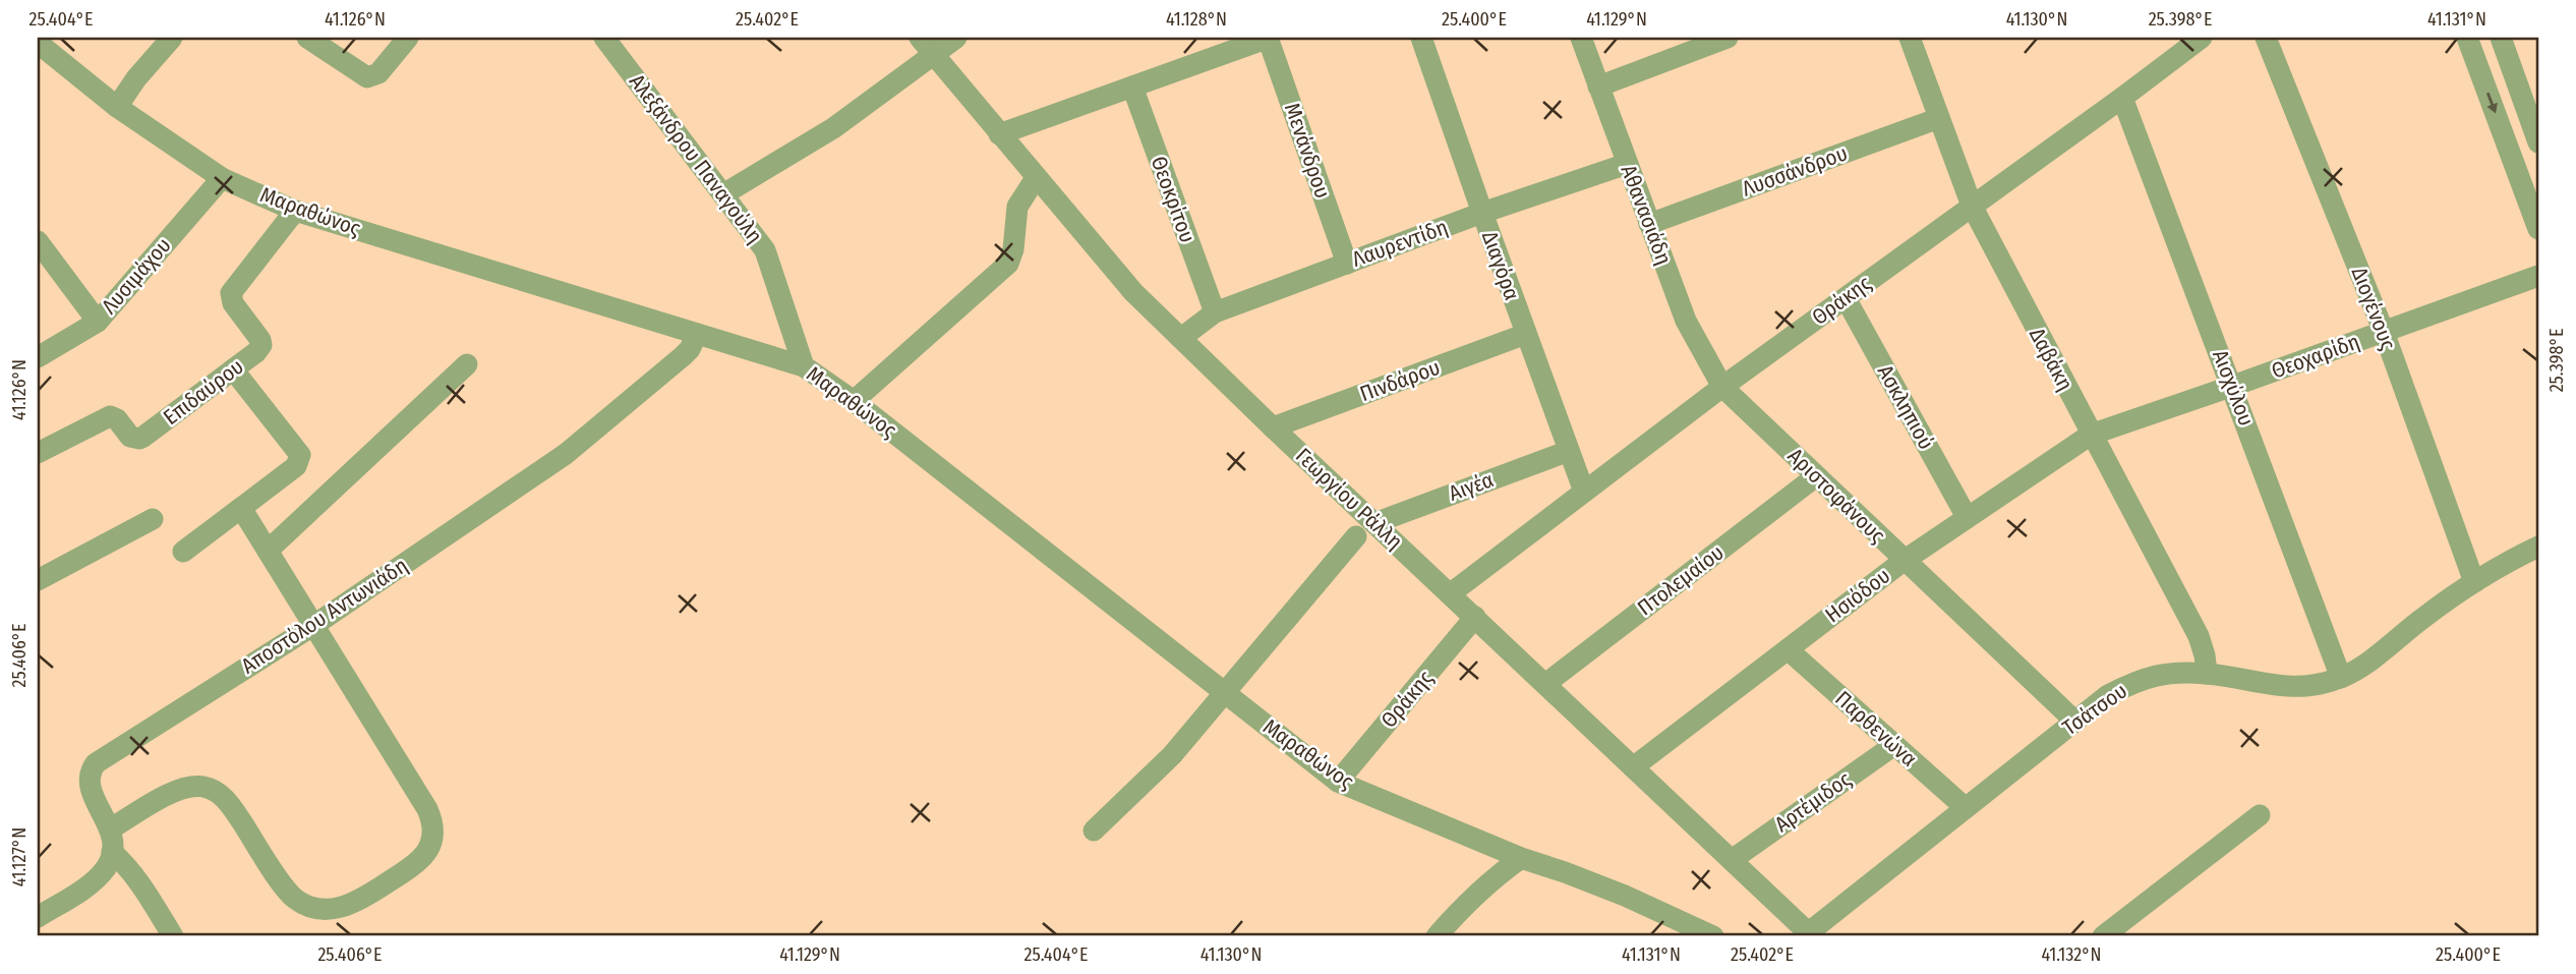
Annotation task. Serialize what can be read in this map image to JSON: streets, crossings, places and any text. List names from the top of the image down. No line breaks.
{"streets":{"street":["Μενάνδρου","Αλεξάνδρου Παναγούλη","Λυσσάνδρου","Θεοκρίτου","Μαραθώνος","Αθανασιάδη","Λαυρεντίδη","Διαγόρα","Λυσιμάχου","Θράκης","Διογένους","Θεοχαρίδη","Δαβάκη","Πινδάρου","Αισχύλου","Επιδαύρου","Ασκληπιού","Αιγέα","Αριστοφάνους","Γεωργίου Ράλλη","Πτολεμαίου","Ησιόδου","Αποστόλου Αντωνιάδη","Τσάτσου","Παρθενώνα","Αρτέμιδος"]},"crossings":[["Μενάνδρου","Λαυρεντίδη"],["Αλεξάνδρου Παναγούλη","Μαραθώνος"],["Λυσσάνδρου","Αθανασιάδη"],["Λυσσάνδρου","Δαβάκη"],["Θεοκρίτου","Λαυρεντίδη"],["Μαραθώνος","Λυσιμάχου"],["Μαραθώνος","Θράκης"],["Μαραθώνος","Επιδαύρου"],["Μαραθώνος","Αποστόλου Αντωνιάδη"],["Αθανασιάδη","Λαυρεντίδη"],["Αθανασιάδη","Θράκης"],["Αθανασιάδη","Αριστοφάνους"],["Λαυρεντίδη","Διαγόρα"],["Λαυρεντίδη","Γεωργίου Ράλλη"],["Διαγόρα","Θράκης"],["Διαγόρα","Πινδάρου"],["Διαγόρα","Αιγέα"],["Θράκης","Δαβάκη"],["Θράκης","Αισχύλου"],["Θράκης","Ασκληπιού"],["Θράκης","Αριστοφάνους"],["Θράκης","Γεωργίου Ράλλη"],["Διογένους","Θεοχαρίδη"],["Διογένους","Τσάτσου"],["Θεοχαρίδη","Δαβάκη"],["Θεοχαρίδη","Αισχύλου"],["Θεοχαρίδη","Ησιόδου"],["Δαβάκη","Ησιόδου"],["Δαβάκη","Τσάτσου"],["Πινδάρου","Γεωργίου Ράλλη"],["Αισχύλου","Τσάτσου"],["Ασκληπιού","Ησιόδου"],["Αιγέα","Γεωργίου Ράλλη"],["Αριστοφάνους","Πτολεμαίου"],["Αριστοφάνους","Ησιόδου"],["Αριστοφάνους","Τσάτσου"],["Γεωργίου Ράλλη","Πτολεμαίου"],["Γεωργίου Ράλλη","Ησιόδου"],["Γεωργίου Ράλλη","Τσάτσου"],["Γεωργίου Ράλλη","Αρτέμιδος"],["Ησιόδου","Παρθενώνα"],["Τσάτσου","Παρθενώνα"],["Παρθενώνα","Αρτέμιδος"]],"coordinates":["25.404°E","41.126°N","25.402°E","41.128°N","25.400°E","41.129°N","41.130°N","25.398°E","41.131°N","25.406°E","41.127°N","41.132°N"]}
